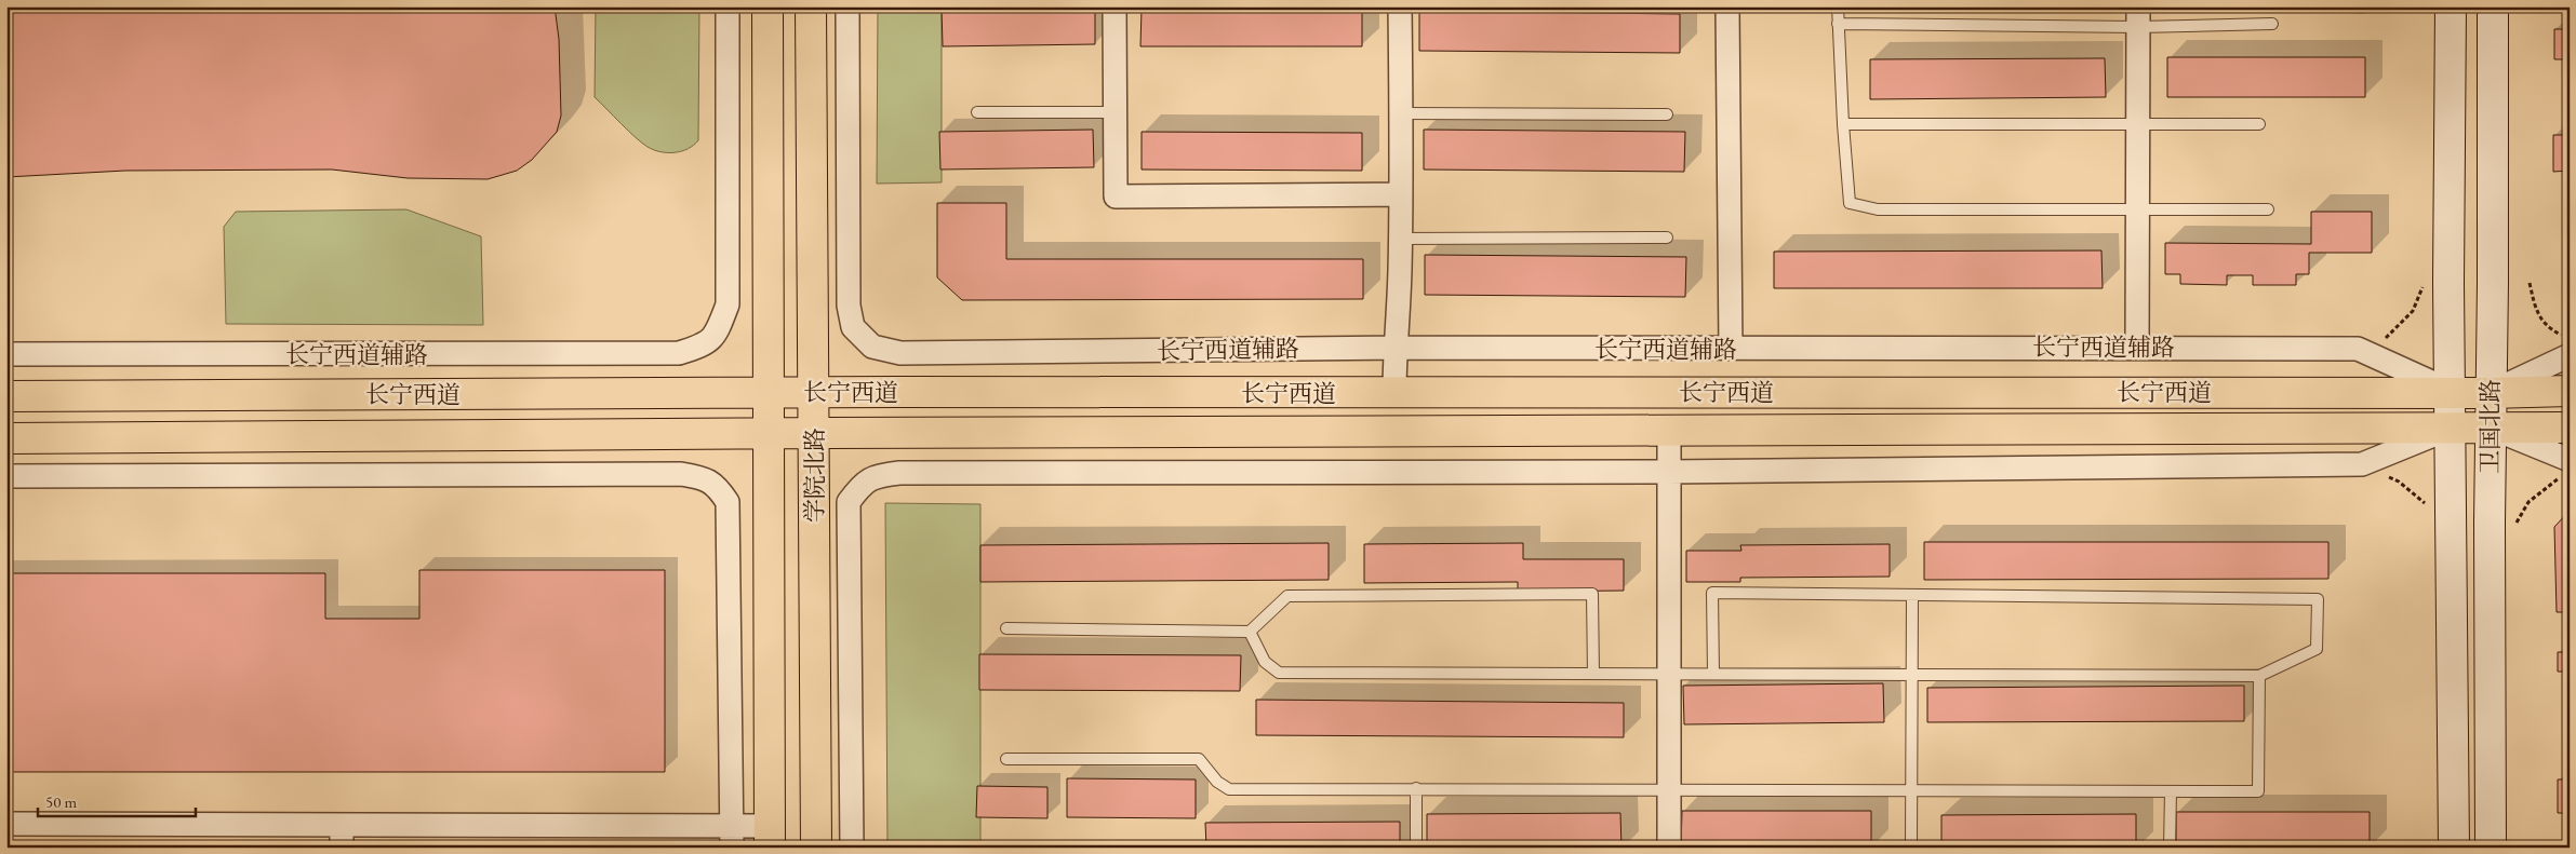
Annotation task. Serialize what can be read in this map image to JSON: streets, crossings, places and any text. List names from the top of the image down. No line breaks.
{"streets":{"main road":["长宁西道","卫国北路","学院北路"],"street":["长宁西道辅路"]},"crossings":[["长宁西道辅路","长宁西道"],["长宁西道辅路","卫国北路"],["长宁西道","卫国北路"],["长宁西道","学院北路"]],"scale_bar":"50 m"}
